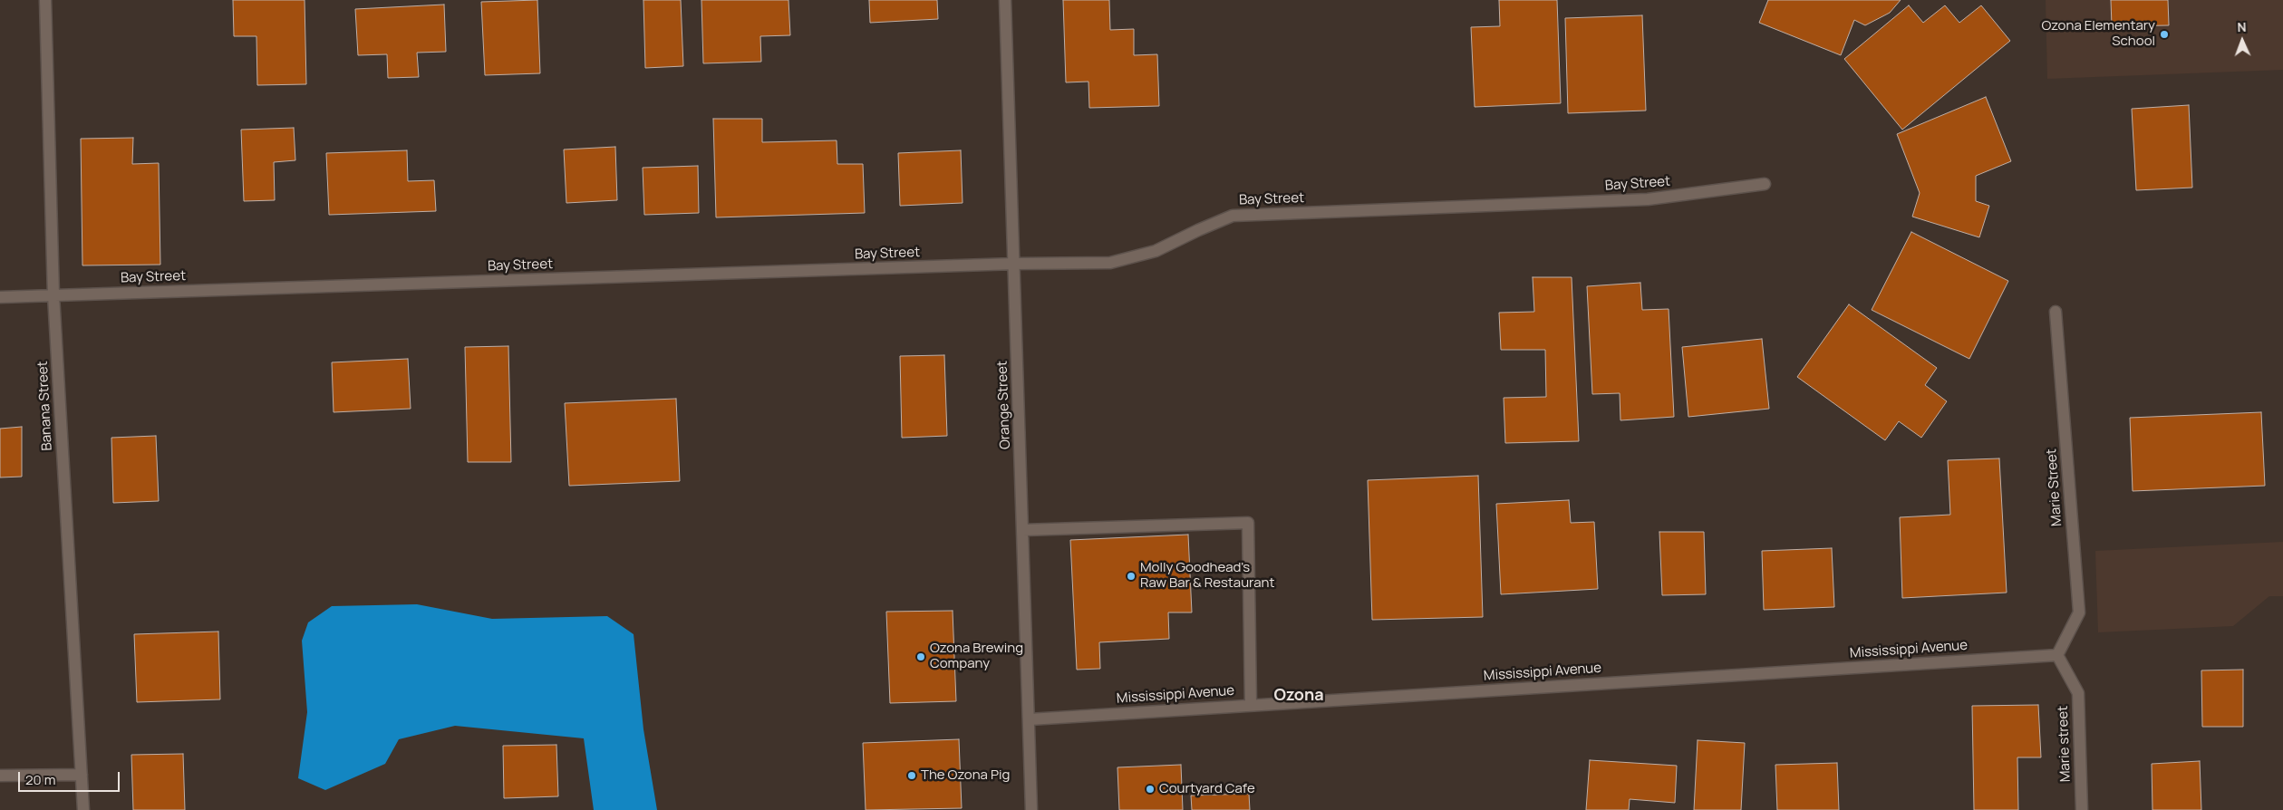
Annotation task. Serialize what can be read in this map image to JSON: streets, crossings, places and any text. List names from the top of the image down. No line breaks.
{"streets":{"street":["Bay Street","Orange Street","Banana Street","Marie Street","Mississippi Avenue","Marie street"]},"crossings":[["Bay Street","Orange Street"],["Bay Street","Banana Street"],["Orange Street","Mississippi Avenue"],["Marie Street","Mississippi Avenue"],["Marie Street","Marie street"],["Mississippi Avenue","Marie street"]],"districts":["Ozona"],"places":["Ozona Elementary School","Molly Goodhead's Raw Bar & Restaurant","Ozona Brewing Company","The Ozona Pig","Courtyard Cafe"],"scale_bar":"20 m","north":"top"}
